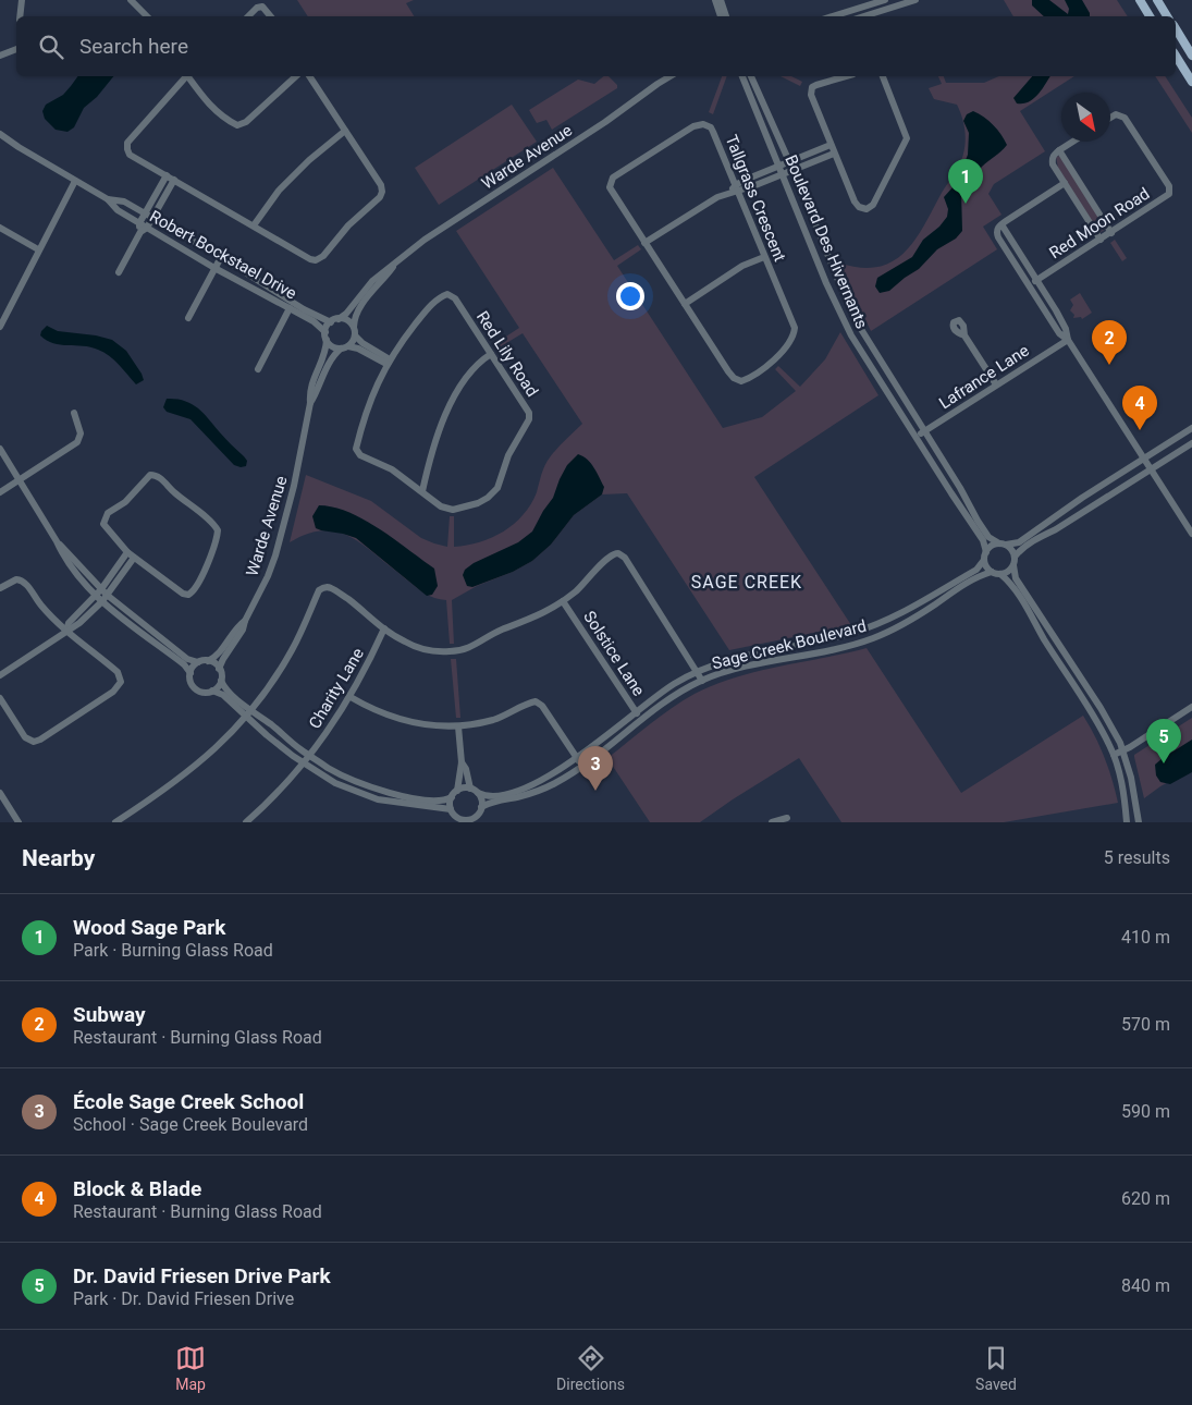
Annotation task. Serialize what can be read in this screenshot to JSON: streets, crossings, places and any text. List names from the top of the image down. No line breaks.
{"streets":{"street":["Warde Avenue","Tallgrass Crescent","Red Moon Road","Boulevard Des Hivernants","Robert Bockstael Drive","Red Lily Road","Lafrance Lane","Sage Creek Boulevard","Solstice Lane","Charity Lane"]},"crossings":[["Warde Avenue","Robert Bockstael Drive"],["Boulevard Des Hivernants","Lafrance Lane"],["Boulevard Des Hivernants","Sage Creek Boulevard"],["Sage Creek Boulevard","Solstice Lane"]],"districts":["SAGE CREEK"],"north":"bottom right","page":{"search":"Search here","pins":["1","2","4","5","3"],"heading":["Nearby","5 results"],"list":[{"mark":"1","name":"Wood Sage Park","note":"Park · Burning Glass Road","value":"410 m"},{"mark":"2","name":"Subway","note":"Restaurant · Burning Glass Road","value":"570 m"},{"mark":"3","name":"École Sage Creek School","note":"School · Sage Creek Boulevard","value":"590 m"},{"mark":"4","name":"Block & Blade","note":"Restaurant · Burning Glass Road","value":"620 m"},{"mark":"5","name":"Dr. David Friesen Drive Park","note":"Park · Dr. David Friesen Drive","value":"840 m"}],"nav":["Map","Directions","Saved"]}}
